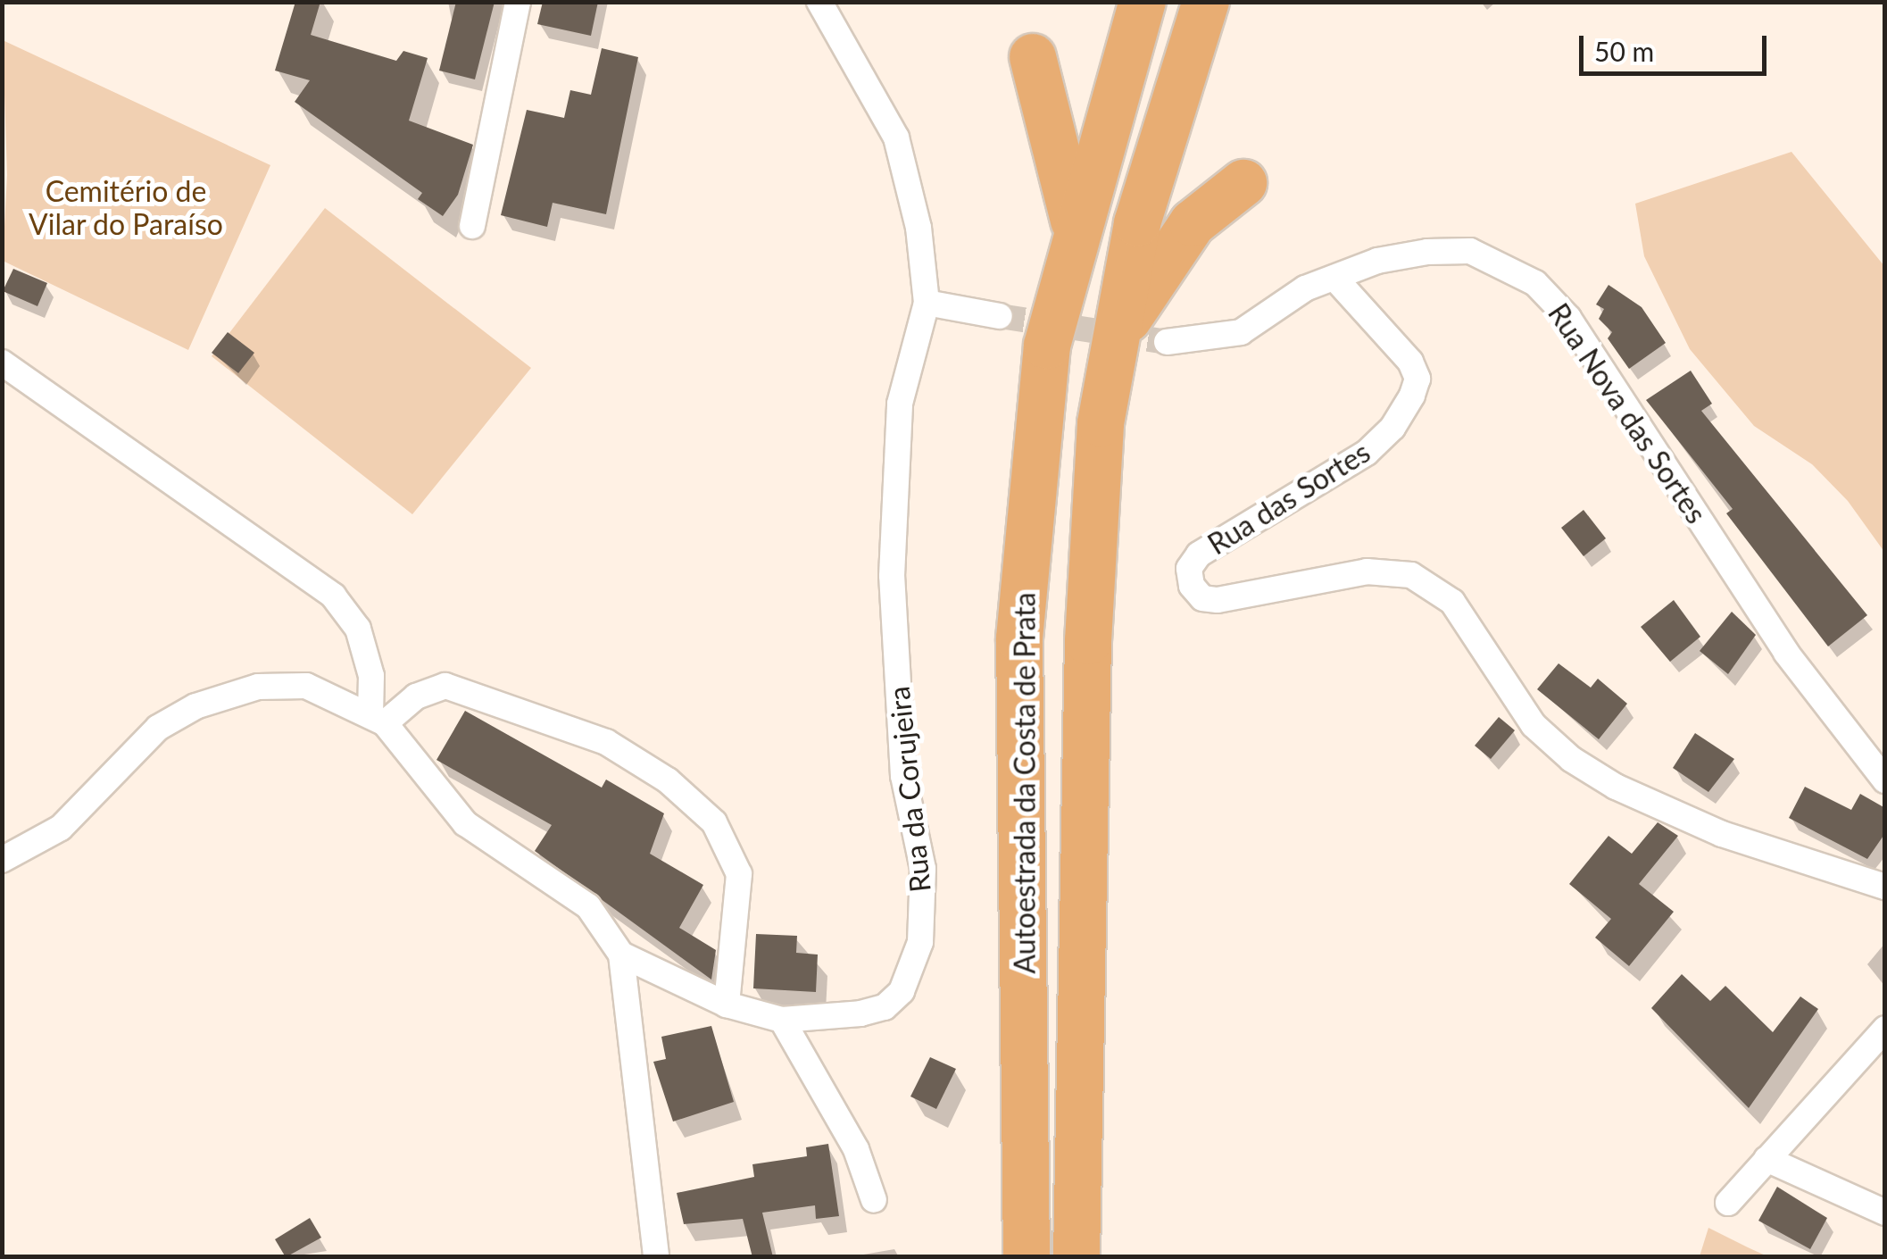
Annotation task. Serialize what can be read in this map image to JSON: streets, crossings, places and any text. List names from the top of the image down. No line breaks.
{"streets":{"highway":["Autoestrada da Costa de Prata"],"street":["Rua Nova das Sortes","Rua das Sortes","Rua da Corujeira"]},"crossings":[["Rua Nova das Sortes","Rua das Sortes"]],"parks":["Cemitério de Vilar do Paraíso"],"scale_bar":"50 m"}
